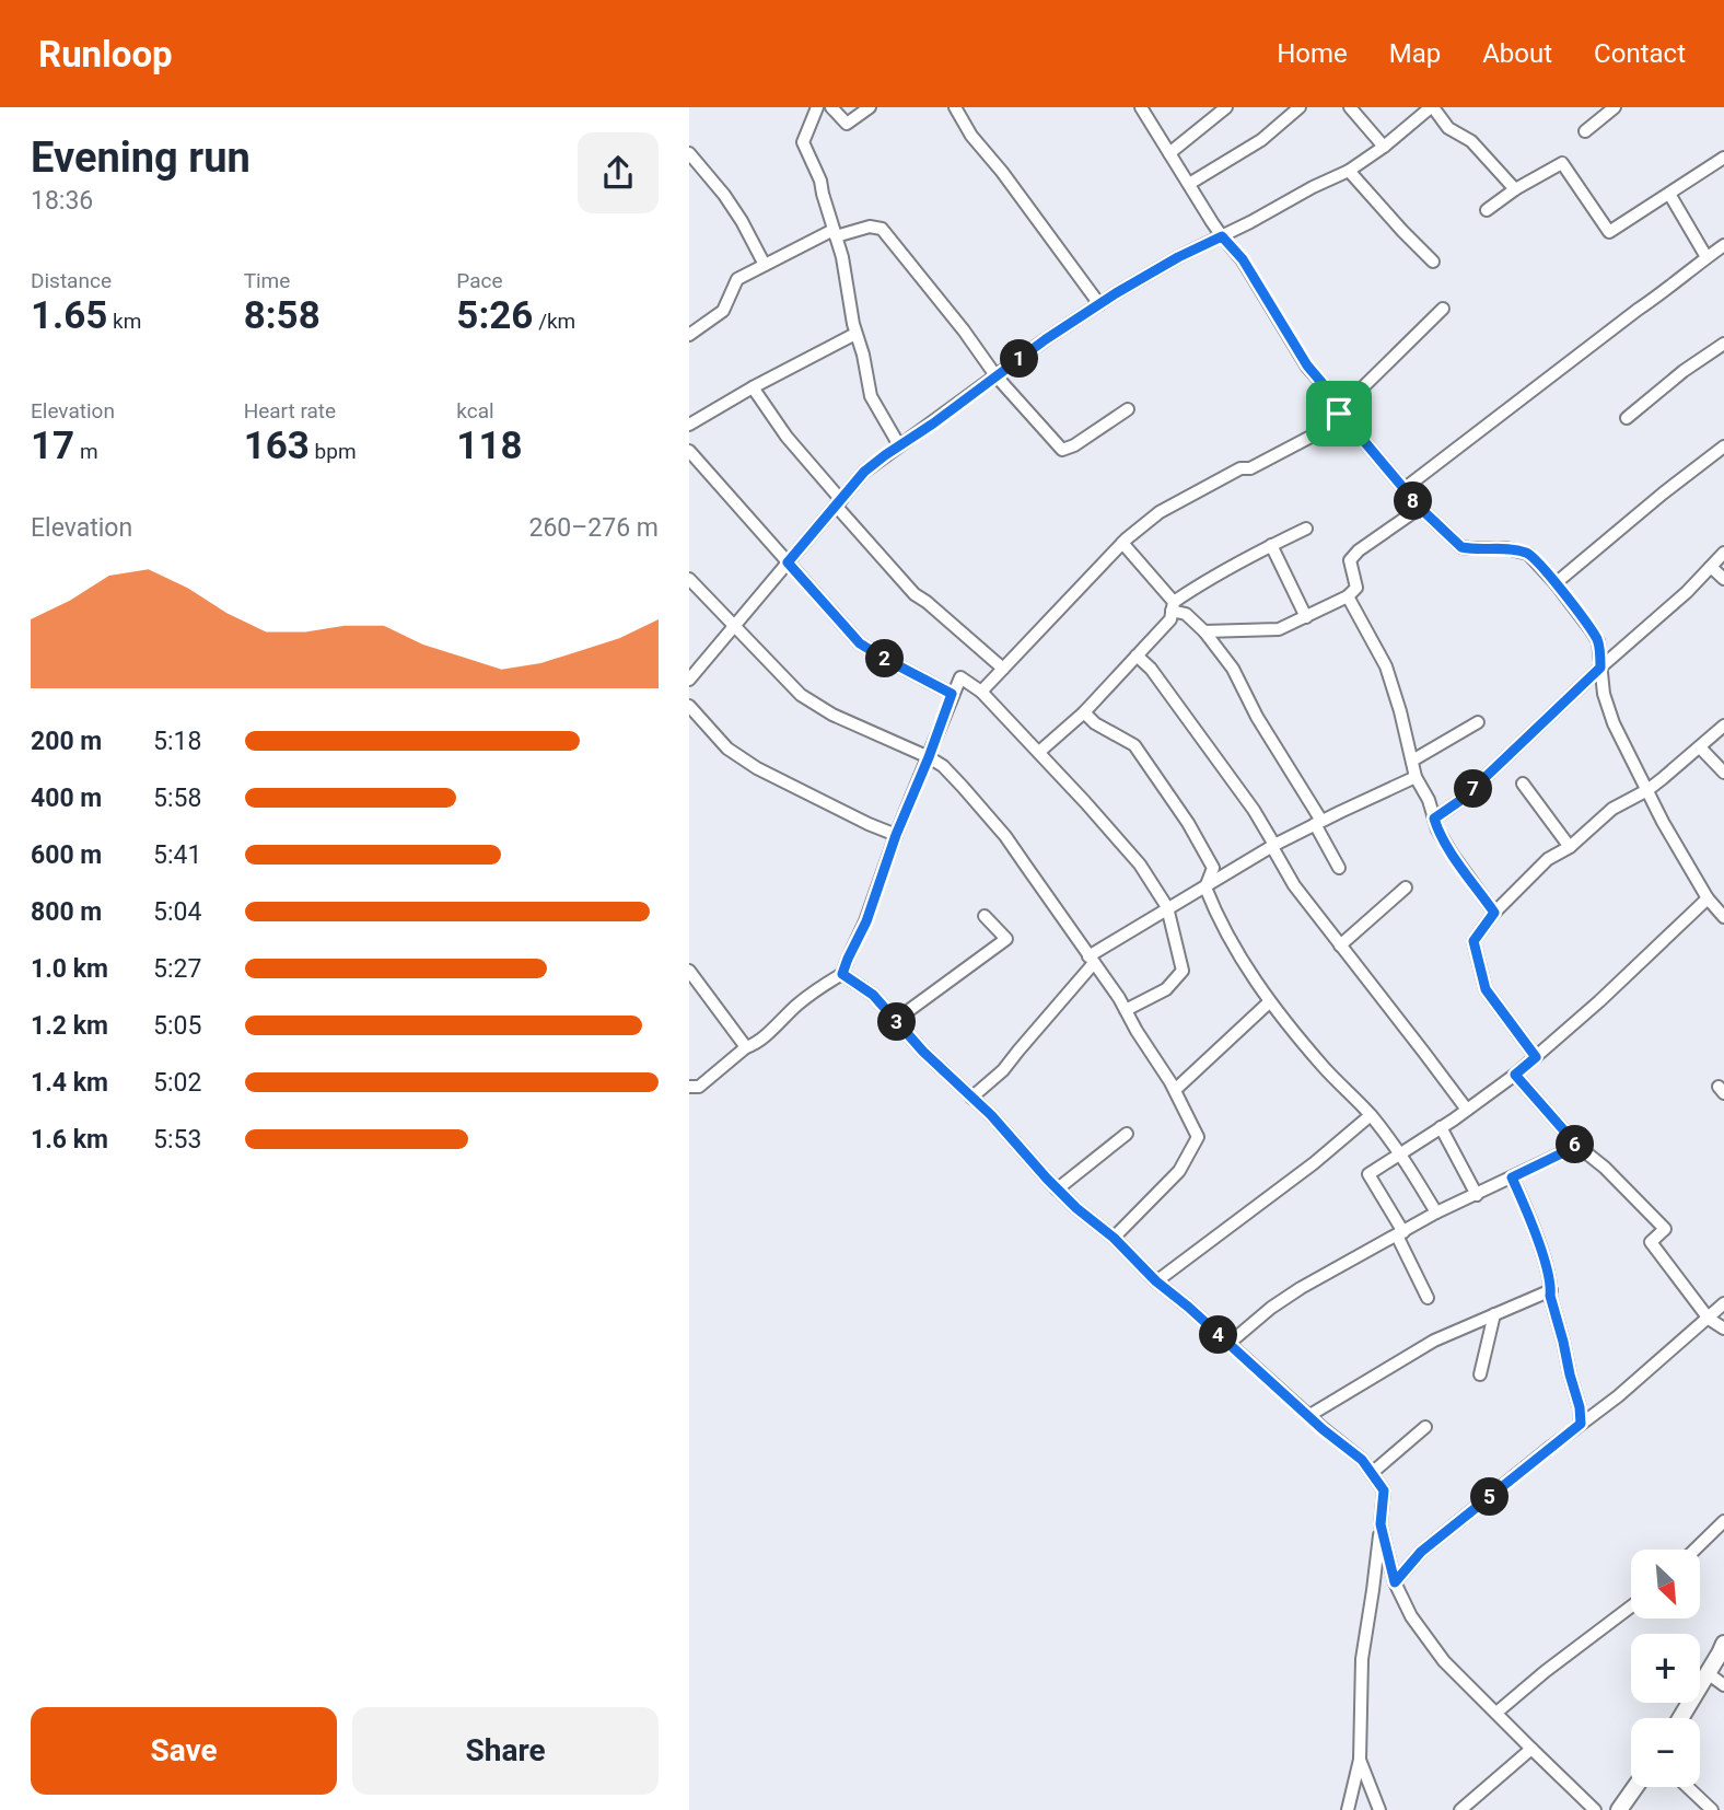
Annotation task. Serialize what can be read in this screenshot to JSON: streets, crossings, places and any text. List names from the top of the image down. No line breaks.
{"north":"bottom right","page":{"header":"Runloop","nav":["Home","Map","About","Contact"],"heading":["Evening run","18:36"],"stats":[["Distance","1.65 km"],["Time","8:58"],["Pace","5:26 /km"],["Elevation","17 m"],["Heart rate","163 bpm"],["kcal","118"]],"pins":["1","8","2","7","3","6","4","5"],"chart":["Elevation","260–276 m"],"list":[{"name":"200 m","note":"5:18"},{"name":"400 m","note":"5:58"},{"name":"600 m","note":"5:41"},{"name":"800 m","note":"5:04"},{"name":"1.0 km","note":"5:27"},{"name":"1.2 km","note":"5:05"},{"name":"1.4 km","note":"5:02"},{"name":"1.6 km","note":"5:53"}],"map_buttons":["+","−"],"buttons":["Save","Share"]}}
